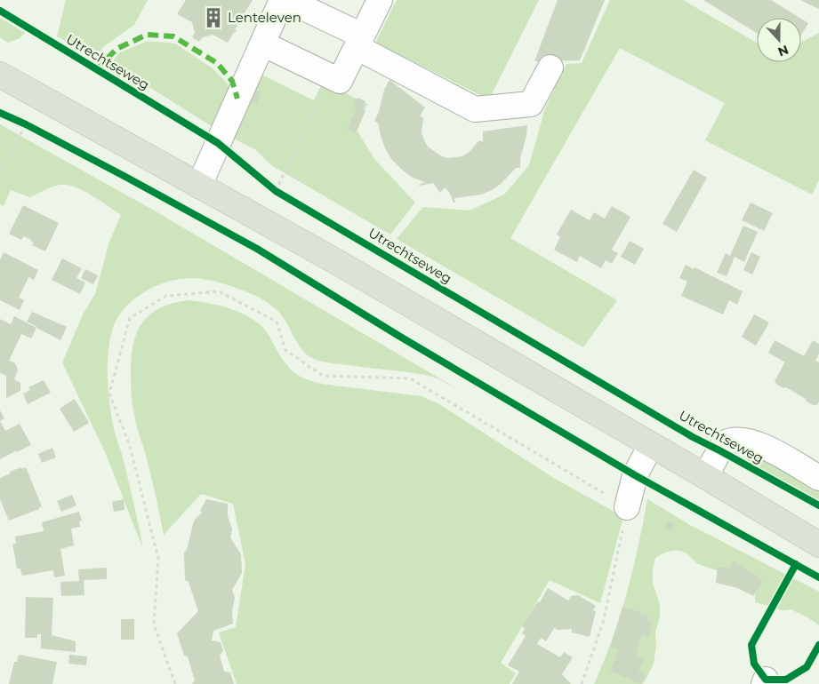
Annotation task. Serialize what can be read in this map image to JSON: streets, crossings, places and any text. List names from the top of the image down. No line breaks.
{"streets":{"street":["Utrechtseweg"]},"places":{"building":["Lenteleven"]},"north":"bottom"}
